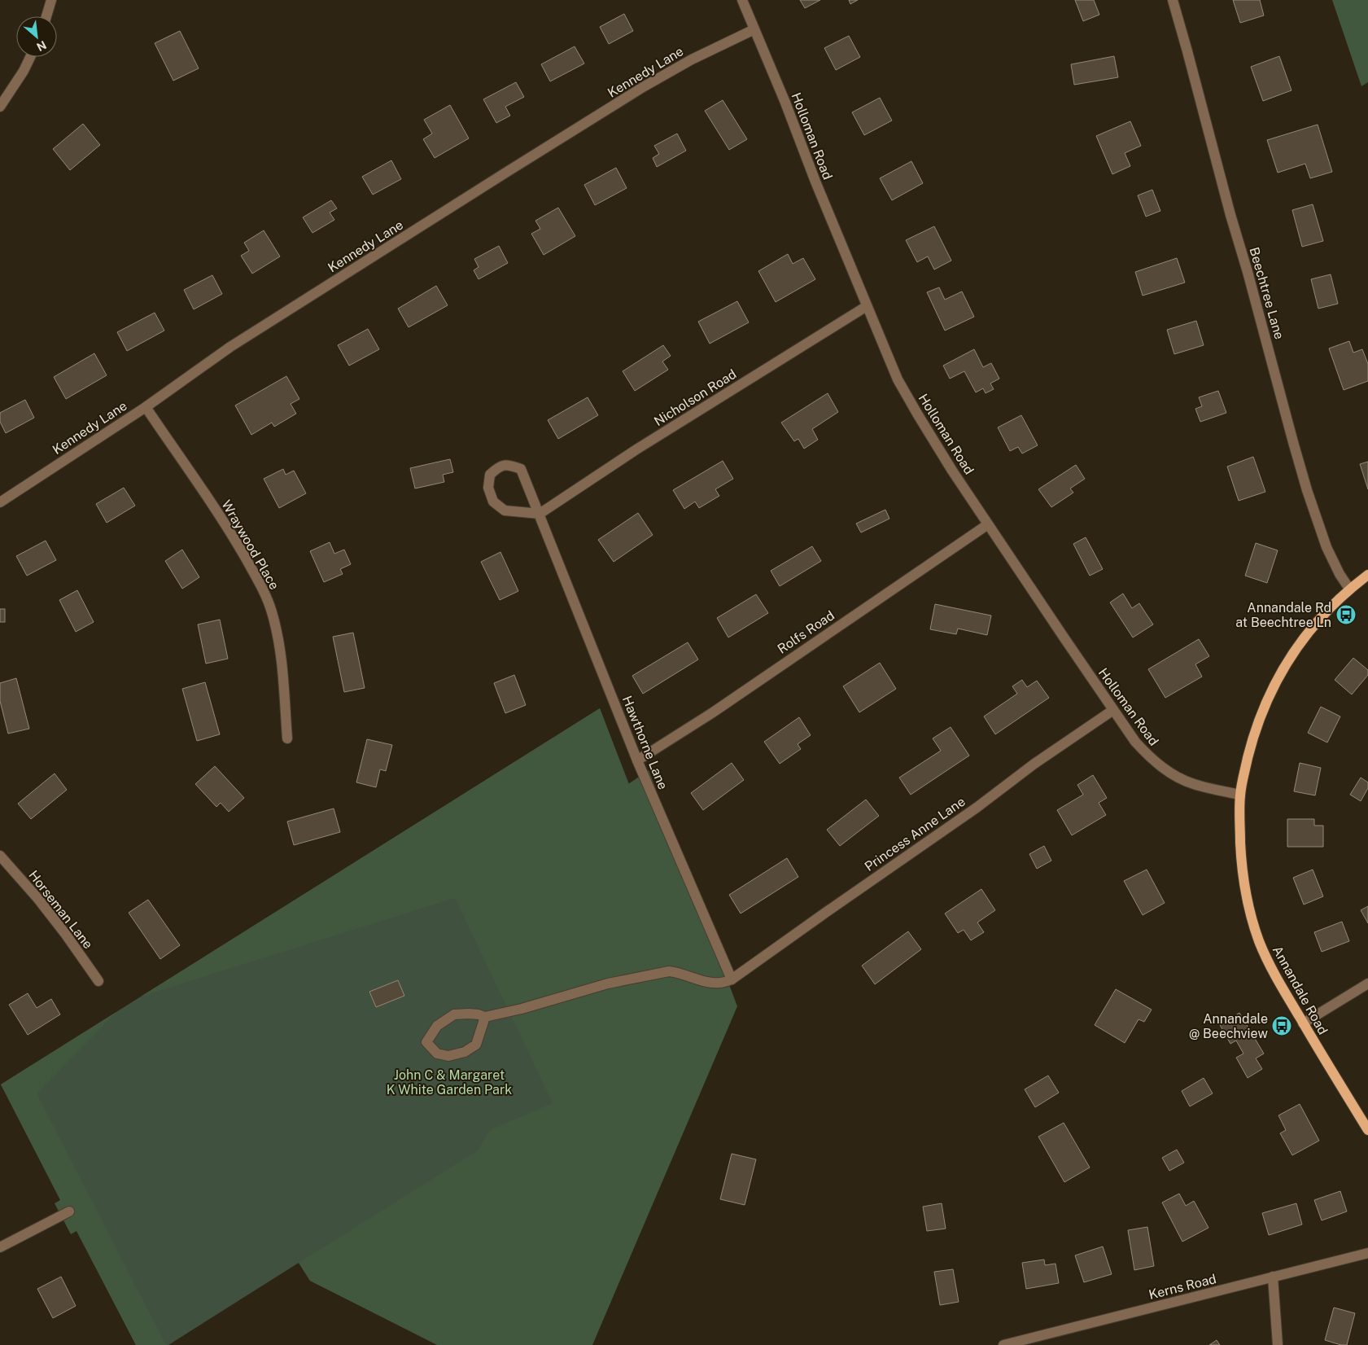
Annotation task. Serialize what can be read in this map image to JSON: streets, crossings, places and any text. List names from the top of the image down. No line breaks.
{"streets":{"main road":["Annandale Road"],"street":["Kennedy Lane","Holloman Road","Beechtree Lane","Nicholson Road","Wraywood Place","Rolfs Road","Hawthorne Lane","Princess Anne Lane","Horseman Lane","Kerns Road"]},"crossings":[["Kennedy Lane","Holloman Road"],["Kennedy Lane","Wraywood Place"],["Holloman Road","Nicholson Road"],["Holloman Road","Rolfs Road"],["Holloman Road","Princess Anne Lane"],["Holloman Road","Annandale Road"],["Beechtree Lane","Annandale Road"],["Nicholson Road","Hawthorne Lane"],["Rolfs Road","Hawthorne Lane"],["Hawthorne Lane","Princess Anne Lane"]],"parks":["John C & Margaret K White Garden Park"],"places":{"bus stop":["Annandale Rd at Beechtree Ln","Annandale @ Beechview"]},"north":"bottom right"}
